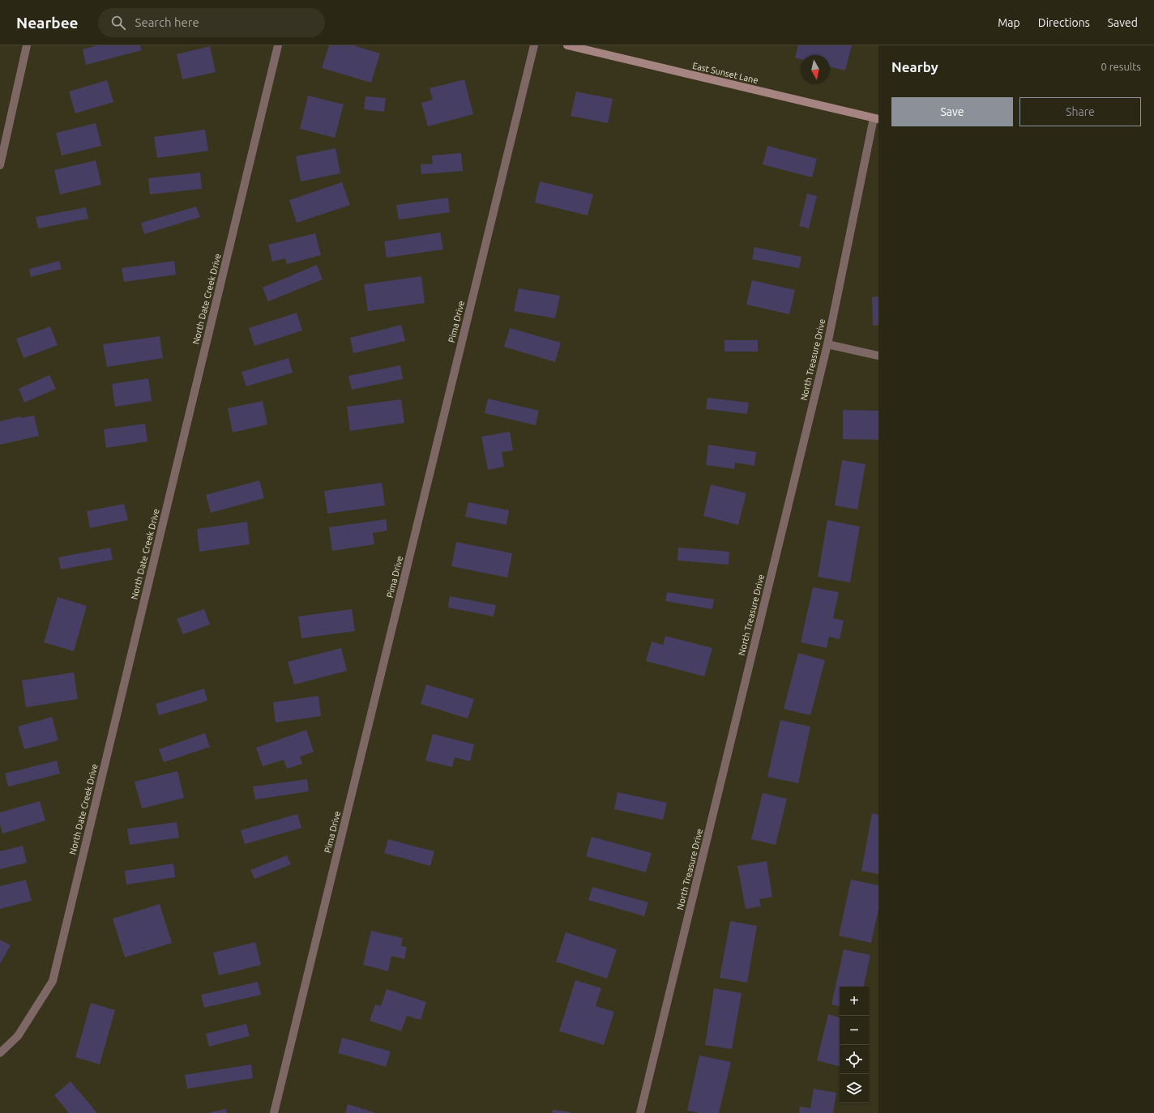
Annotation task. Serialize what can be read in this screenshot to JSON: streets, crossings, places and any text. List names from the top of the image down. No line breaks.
{"streets":{"street":["East Sunset Lane","North Date Creek Drive","Pima Drive","North Treasure Drive"]},"crossings":[["East Sunset Lane","North Treasure Drive"]],"north":"bottom","page":{"header":"Nearbee","search":"Search here","nav":["Map","Directions","Saved"],"heading":["Nearby","0 results"],"buttons":["Save","Share"],"map_buttons":["+","−"]}}
